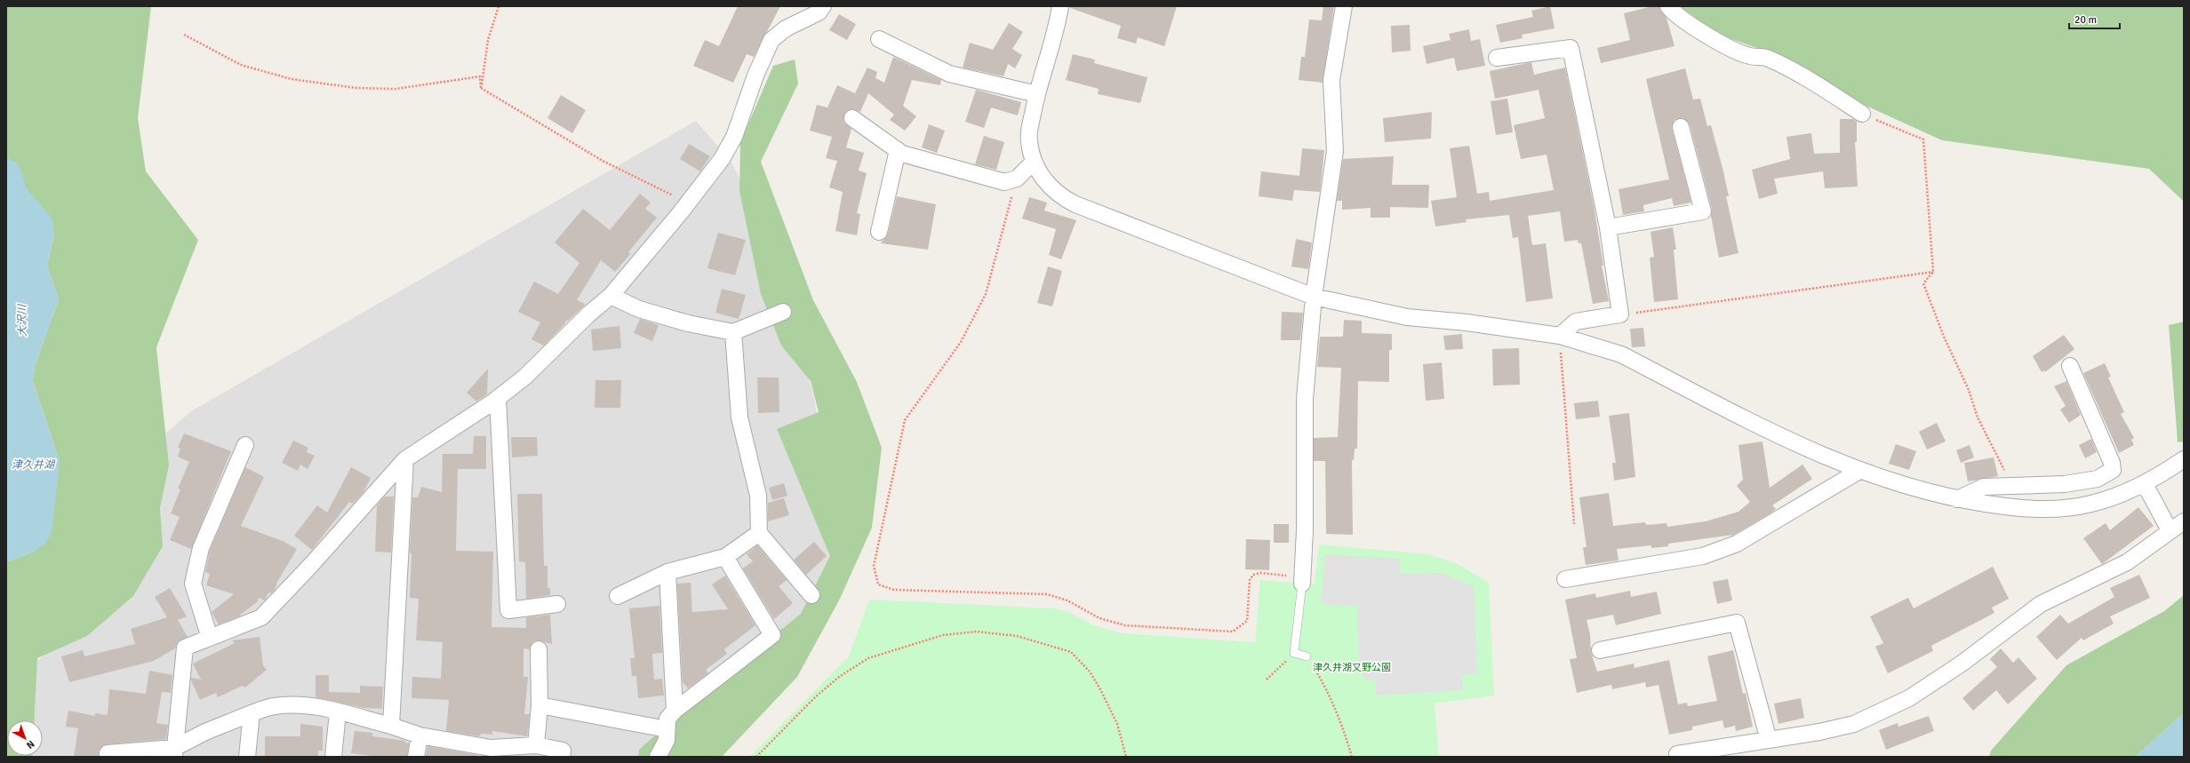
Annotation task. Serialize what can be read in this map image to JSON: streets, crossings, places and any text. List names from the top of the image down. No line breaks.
{"water":["大沢川","津久井湖"],"parks":["津久井湖又野公園"],"scale_bar":"20 m","north":"bottom right"}
